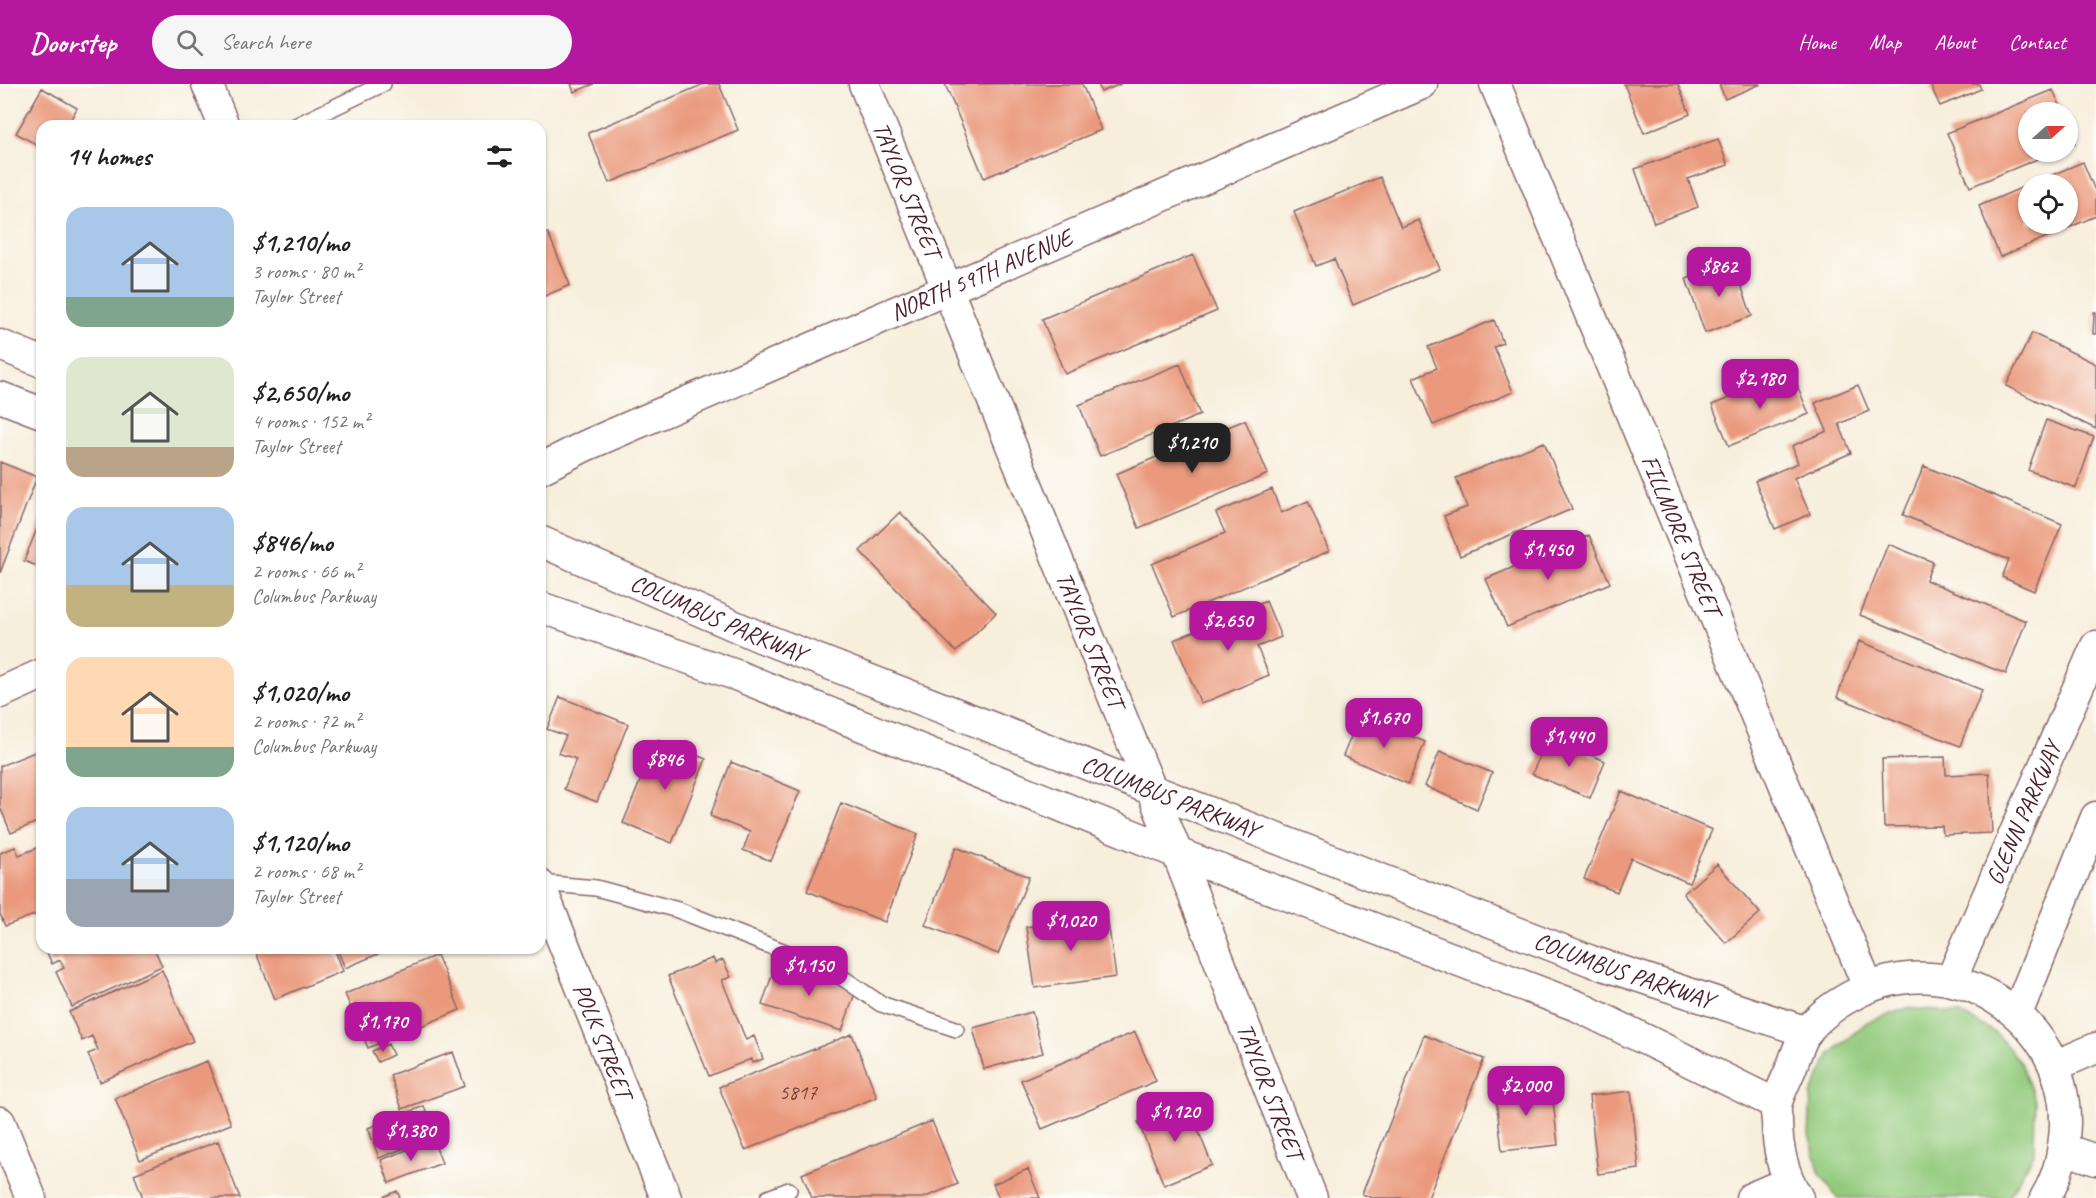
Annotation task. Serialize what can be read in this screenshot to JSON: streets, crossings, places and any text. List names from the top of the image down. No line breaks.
{"streets":{"street":["TAYLOR STREET","NORTH 59TH AVENUE","FILLMORE STREET","COLUMBUS PARKWAY","GLENN PARKWAY","POLK STREET"]},"crossings":[["TAYLOR STREET","NORTH 59TH AVENUE"],["TAYLOR STREET","COLUMBUS PARKWAY"]],"house_numbers":["5817"],"north":"right","page":{"header":"Doorstep","search":"Search here","nav":["Home","Map","About","Contact"],"heading":"14 homes","list":[{"name":"$1,210/mo","note":"3 rooms · 80 m² · Taylor Street"},{"name":"$2,650/mo","note":"4 rooms · 152 m² · Taylor Street"},{"name":"$846/mo","note":"2 rooms · 66 m² · Columbus Parkway"},{"name":"$1,020/mo","note":"2 rooms · 72 m² · Columbus Parkway"},{"name":"$1,120/mo","note":"2 rooms · 68 m² · Taylor Street"}],"price":["$862","$2,180","$1,210","$1,450","$2,650","$1,670","$1,440","$846","$1,020","$1,150","$1,170","$2,000","$1,120","$1,380"]}}
